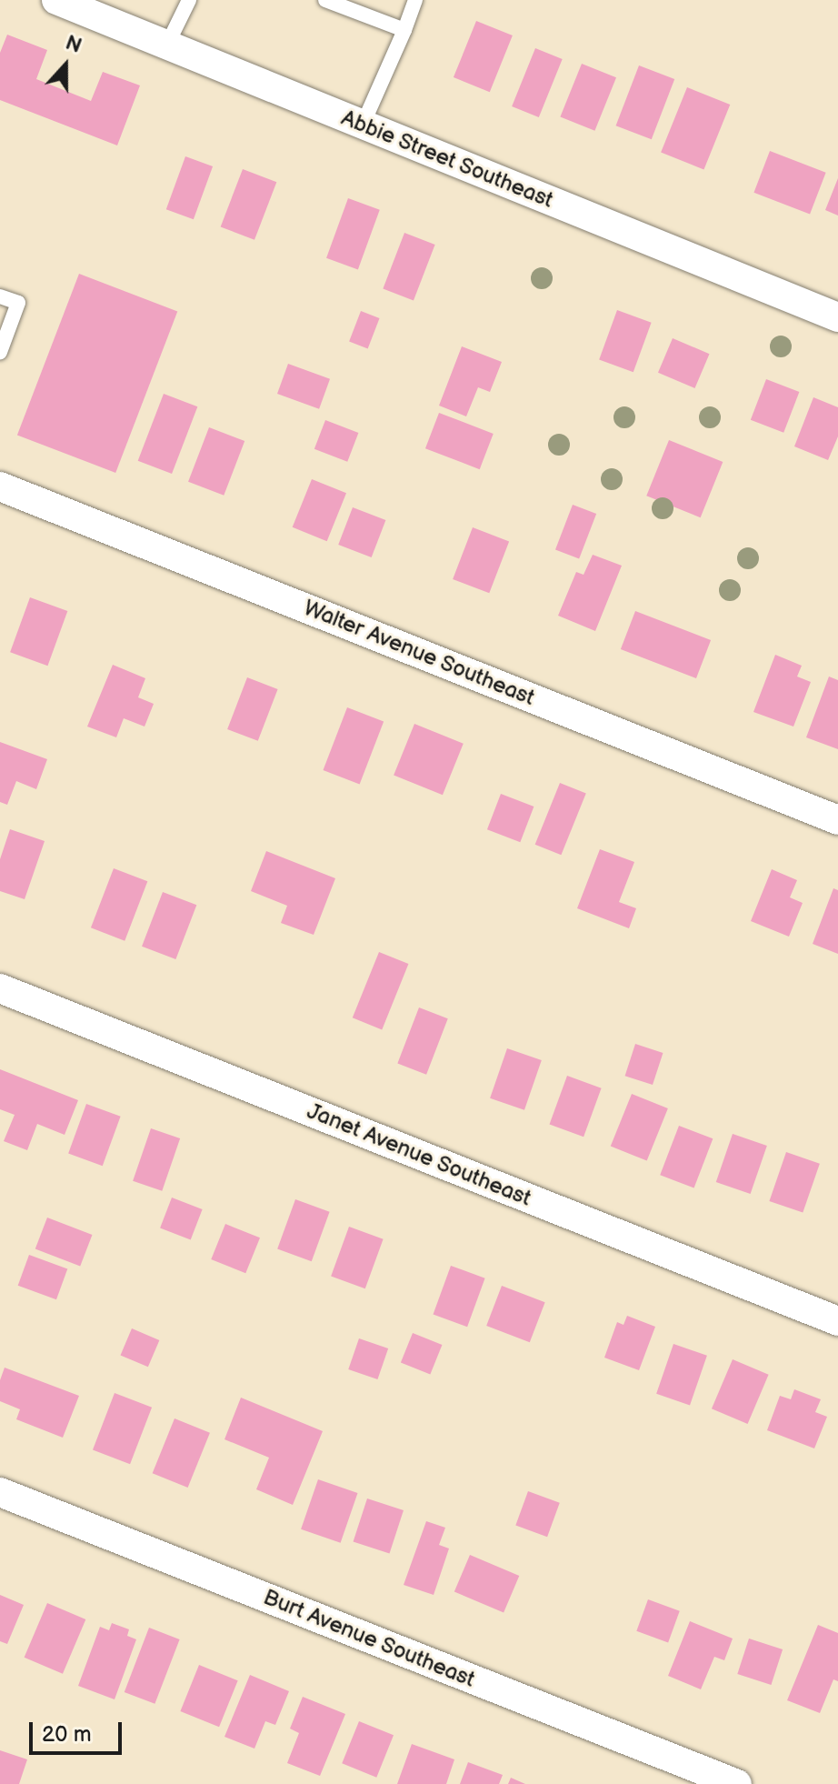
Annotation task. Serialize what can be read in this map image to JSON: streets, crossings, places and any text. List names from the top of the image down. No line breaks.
{"streets":{"street":["Abbie Street Southeast","Walter Avenue Southeast","Janet Avenue Southeast","Burt Avenue Southeast"]},"scale_bar":"20 m","north":"top"}
